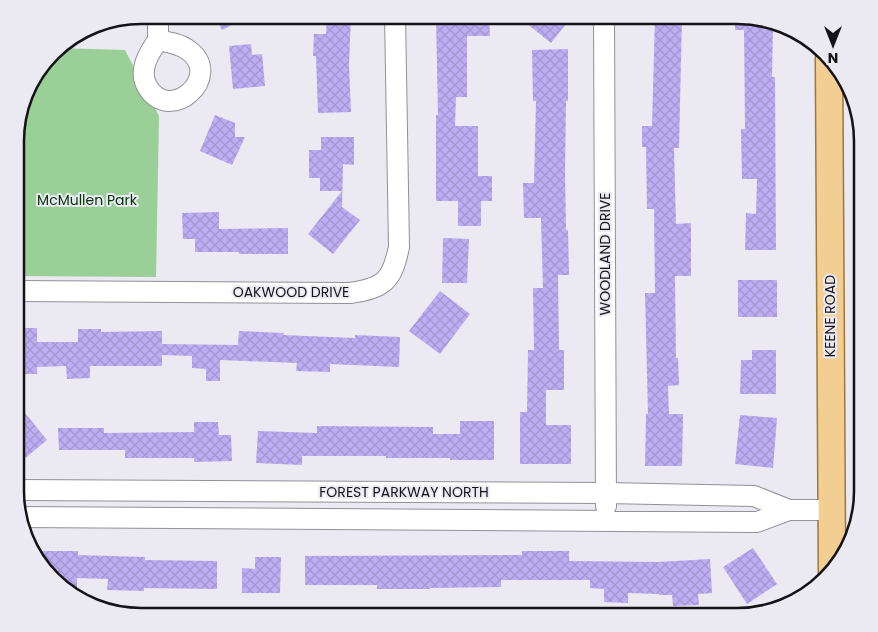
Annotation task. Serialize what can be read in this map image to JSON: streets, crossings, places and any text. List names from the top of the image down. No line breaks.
{"streets":{"main road":["KEENE ROAD"],"street":["WOODLAND DRIVE","OAKWOOD DRIVE","FOREST PARKWAY NORTH"]},"crossings":[["WOODLAND DRIVE","FOREST PARKWAY NORTH"],["KEENE ROAD","FOREST PARKWAY NORTH"]],"parks":["McMullen Park"],"north":"bottom"}
